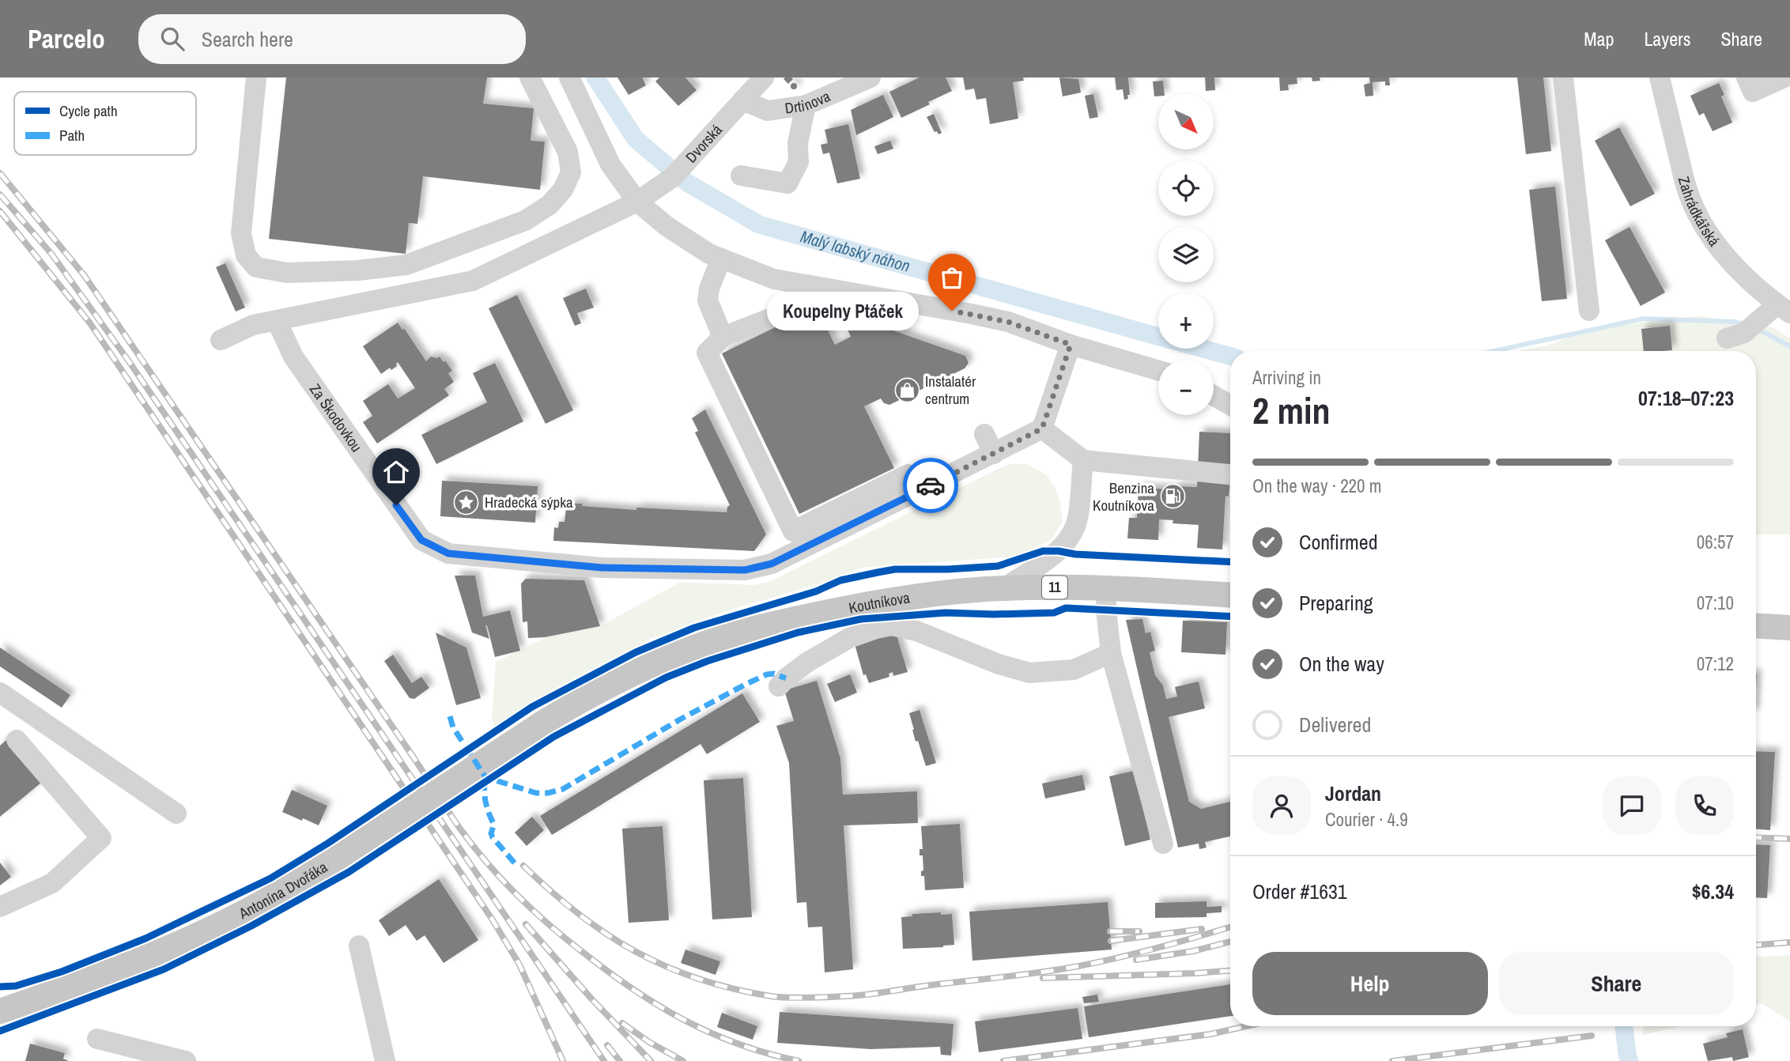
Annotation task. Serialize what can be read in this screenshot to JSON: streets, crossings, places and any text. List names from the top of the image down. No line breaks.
{"streets":{"main road":["11","Koutníkova","Antonína Dvořáka"],"street":["Drtinova","Dvorská","Zahrádkářská","Za Škodovkou"]},"crossings":[["Drtinova","Dvorská"],["Koutníkova","Antonína Dvořáka"]],"water":["Malý labský náhon"],"places":{"other":["Koupelny Ptáček"],"shop":["Instalatér centrum"],"fuel station":["Benzina Koutníkova"],"place":["Hradecká sýpka"]},"legend":["Cycle path","Path"],"north":"bottom right","page":{"header":"Parcelo","search":"Search here","nav":["Map","Layers","Share"],"map_buttons":["+","−"],"bubble":"Koupelny Ptáček","heading":["2 min","Arriving in","07:18–07:23"],"panel":["Jordan","Courier · 4.9","Order #1631","$6.34"],"bar":"On the way · 220 m","list":[["Confirmed","06:57"],["Preparing","07:10"],["On the way","07:12"],"Delivered"],"buttons":["Help","Share"]}}
